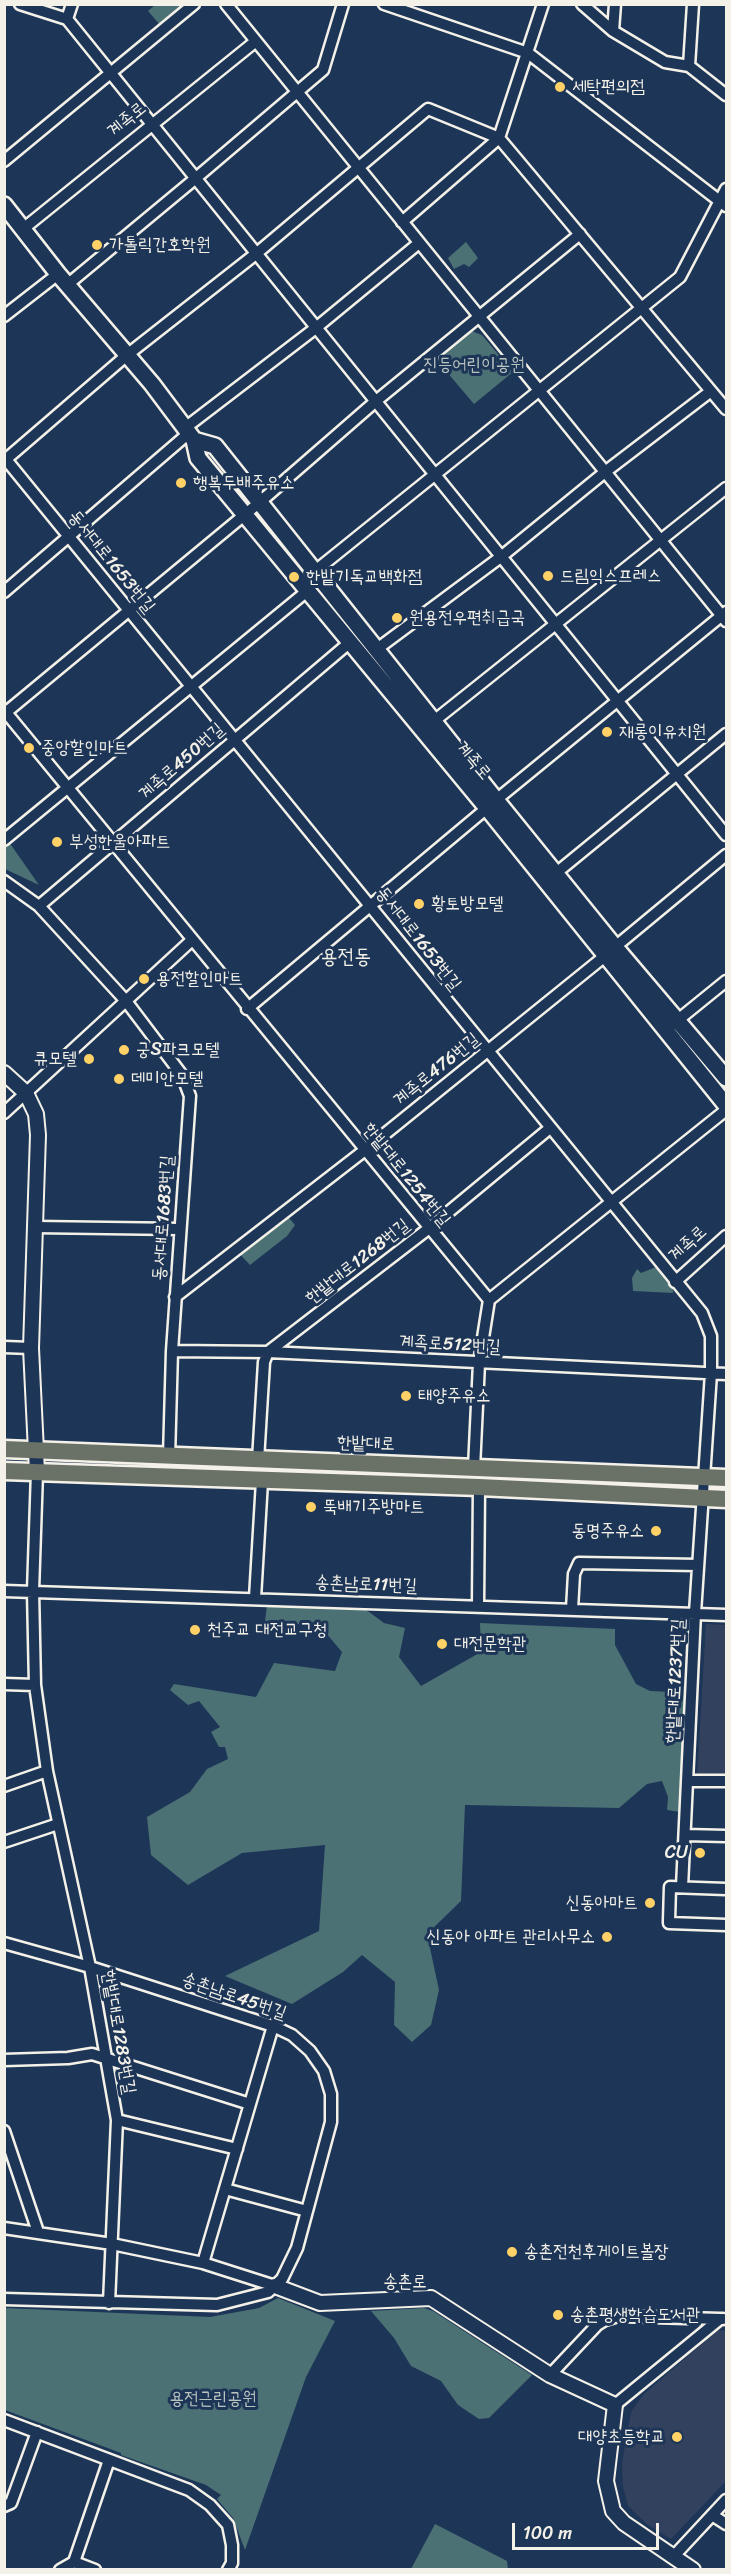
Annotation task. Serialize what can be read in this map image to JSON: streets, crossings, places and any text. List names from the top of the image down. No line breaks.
{"streets":{"main road":["계족로","한밭대로"],"street":["동서대로1653번길","계족로450번길","계족로476번길","한밭대로1254번길","동서대로1683번길","한밭대로1268번길","계족로512번길","송촌남로11번길","한밭대로1237번길","송촌남로45번길","한밭대로1283번길","송촌로"]},"crossings":[["계족로","동서대로1653번길"],["계족로","계족로450번길"],["계족로","계족로476번길"],["동서대로1653번길","계족로450번길"],["동서대로1653번길","계족로476번길"],["동서대로1653번길","한밭대로1268번길"],["동서대로1653번길","계족로512번길"],["동서대로1653번길","한밭대로"],["동서대로1653번길","한밭대로1237번길"],["계족로450번길","한밭대로1254번길"],["계족로450번길","동서대로1683번길"],["계족로476번길","한밭대로1254번길"],["계족로476번길","동서대로1683번길"],["한밭대로1254번길","한밭대로1268번길"],["동서대로1683번길","계족로512번길"],["동서대로1683번길","한밭대로"],["한밭대로1268번길","계족로512번길"],["한밭대로","한밭대로1237번길"],["송촌남로11번길","한밭대로1237번길"],["송촌남로11번길","한밭대로1283번길"],["송촌남로45번길","한밭대로1283번길"],["송촌남로45번길","송촌로"],["한밭대로1283번길","송촌로"]],"districts":["용전동"],"parks":["진등어린이공원","용전근린공원"],"places":["세탁편의점","가톨릭간호학원","행복두배주유소","드림익스프레스","한밭기독교백화점","원용전우편취급국","재롱이유치원","중앙할인마트","부성한울아파트","황토방모텔","용전할인마트","궁S파크모텔","큐모텔","데미안모텔","태양주유소","뚝배기주방마트","동명주유소","천주교 대전교구청","대전문학관","CU","신동아마트","신동아 아파트 관리사무소","송촌전천후게이트볼장","송촌평생학습도서관","대양초등학교"],"scale_bar":"100 m"}
